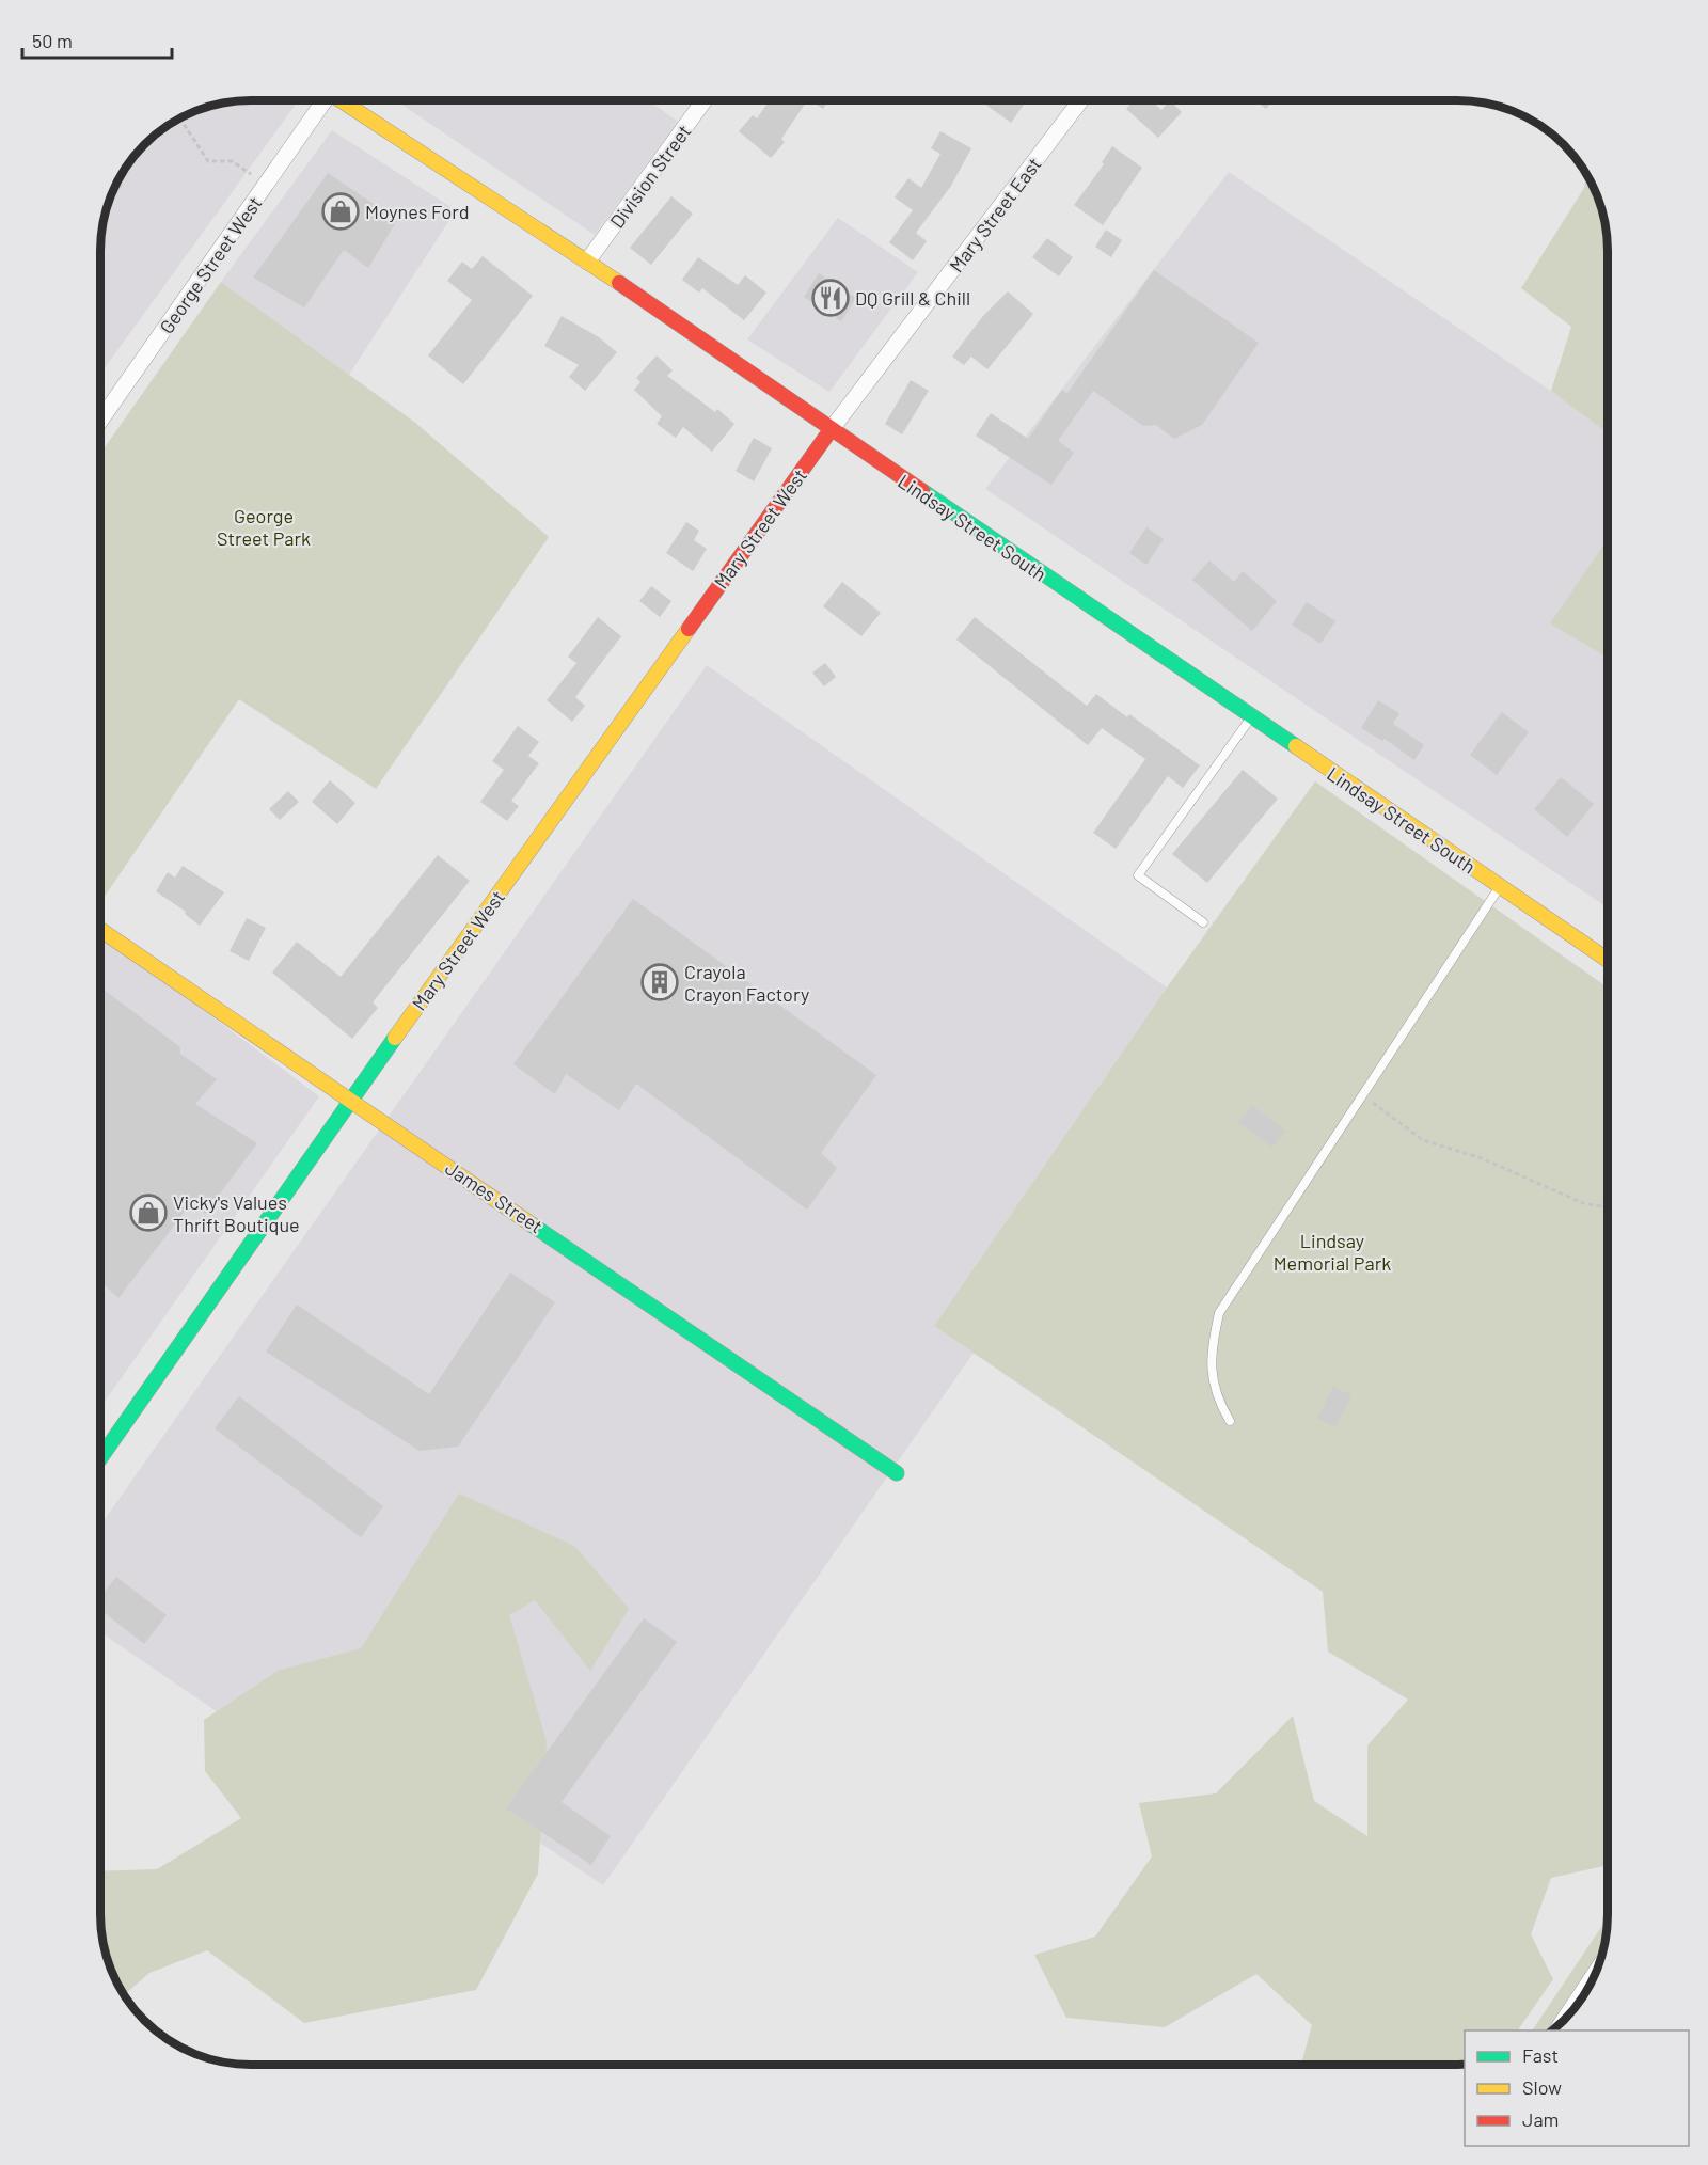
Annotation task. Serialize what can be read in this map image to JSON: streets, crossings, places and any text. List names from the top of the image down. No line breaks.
{"streets":{"street":["Division Street","Mary Street East","George Street West","Lindsay Street South","Mary Street West","James Street"]},"crossings":[["Division Street","Lindsay Street South"],["Mary Street East","Lindsay Street South"],["Mary Street East","Mary Street West"],["Lindsay Street South","Mary Street West"],["Mary Street West","James Street"]],"parks":["George Street Park","Lindsay Memorial Park"],"places":{"shop":["Moynes Ford","Vicky's Values Thrift Boutique"],"restaurant":["DQ Grill & Chill"],"building":["Crayola Crayon Factory"]},"legend":["Fast","Slow","Jam"],"scale_bar":"50 m"}
